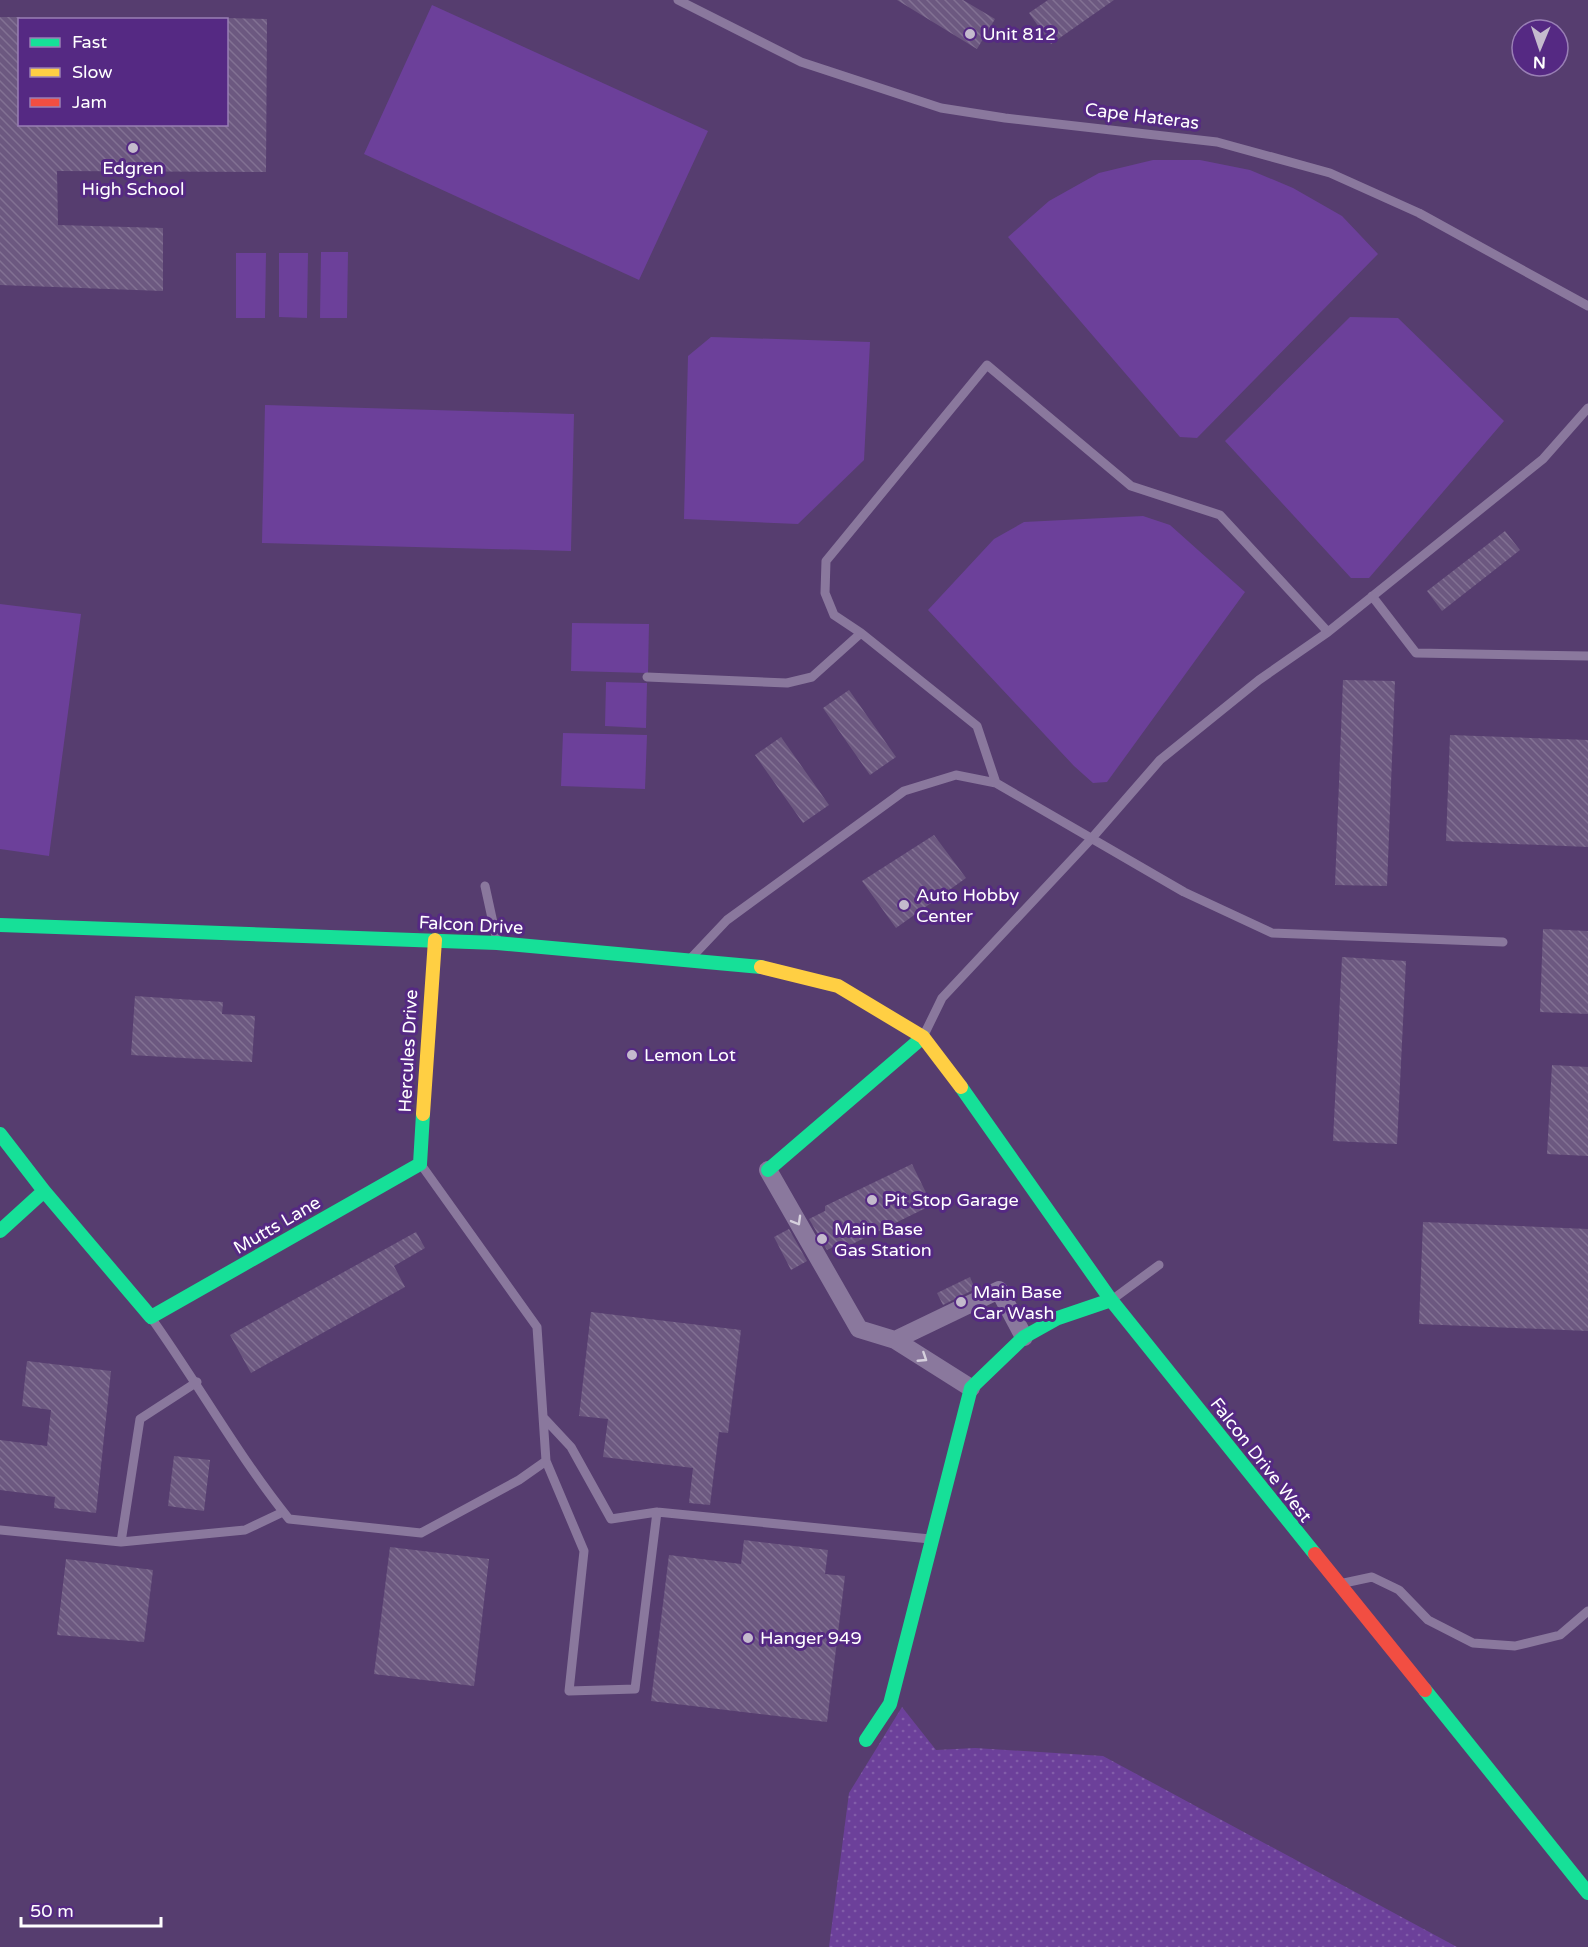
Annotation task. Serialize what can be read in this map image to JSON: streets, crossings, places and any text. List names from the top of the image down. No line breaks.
{"streets":{"street":["Falcon Drive","Hercules Drive","Mutts Lane","Falcon Drive West"],"lane":["Cape Hateras"]},"crossings":[["Falcon Drive","Hercules Drive"],["Falcon Drive","Falcon Drive West"],["Hercules Drive","Mutts Lane"]],"places":["Unit 812","Edgren High School","Auto Hobby Center","Lemon Lot","Pit Stop Garage","Main Base Gas Station","Main Base Car Wash","Hanger 949"],"legend":["Fast","Slow","Jam"],"scale_bar":"50 m","north":"bottom"}
